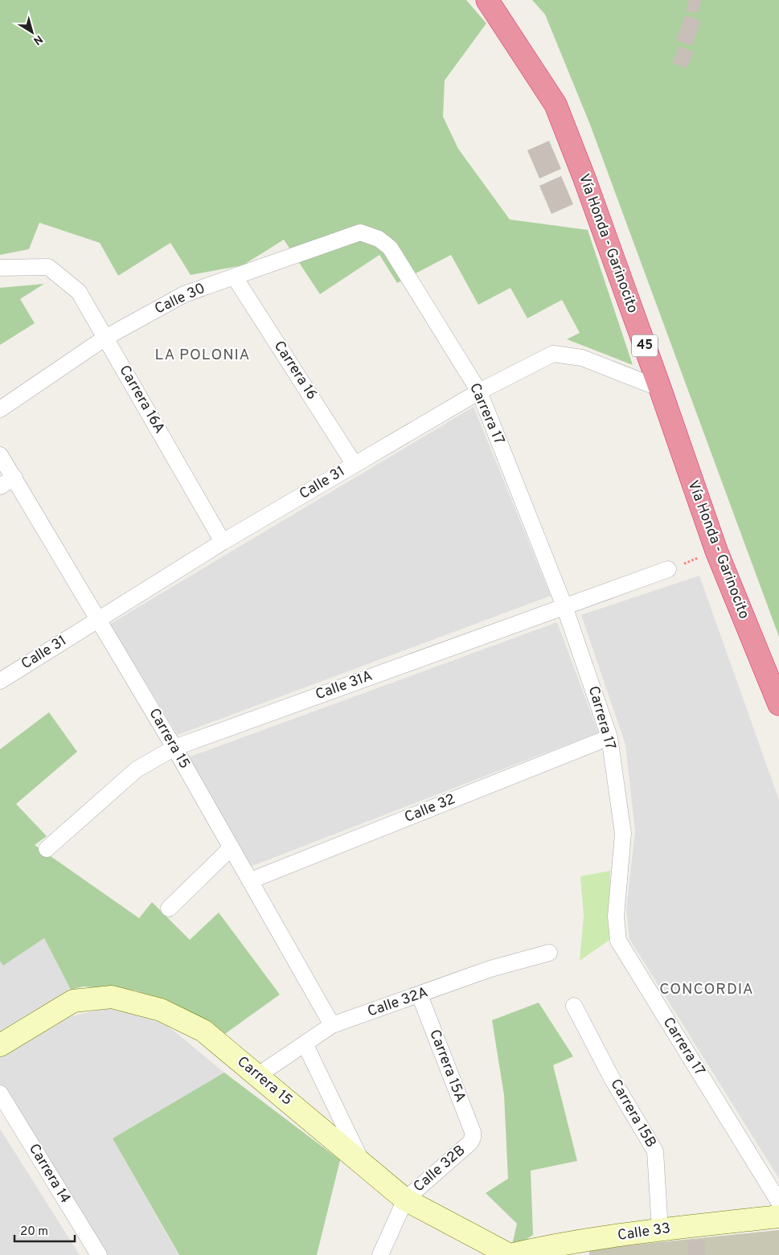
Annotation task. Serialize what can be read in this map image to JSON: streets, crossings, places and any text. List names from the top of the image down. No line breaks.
{"streets":{"highway":["Vía Honda - Garinocito","45"],"street":["Calle 30","Carrera 16","Carrera 16A","Carrera 17","Calle 31","Calle 31A","Carrera 15","Calle 32","Calle 32A","Carrera 15A","Carrera 15B","Calle 32B","Carrera 14","Calle 33"]},"crossings":[["Vía Honda - Garinocito","Calle 31"],["Calle 30","Carrera 16"],["Calle 30","Carrera 16A"],["Calle 30","Carrera 17"],["Carrera 16","Calle 31"],["Carrera 16A","Calle 31"],["Carrera 17","Calle 31"],["Carrera 17","Calle 31A"],["Carrera 17","Calle 32"],["Calle 31","Carrera 15"],["Calle 31A","Carrera 15"],["Carrera 15","Calle 32"],["Carrera 15","Calle 32A"],["Carrera 15","Calle 32B"],["Carrera 15","Calle 33"],["Calle 32A","Carrera 15A"],["Carrera 15A","Calle 32B"],["Carrera 15B","Calle 33"]],"districts":["LA POLONIA","CONCORDIA"],"scale_bar":"20 m","north":"bottom right"}
